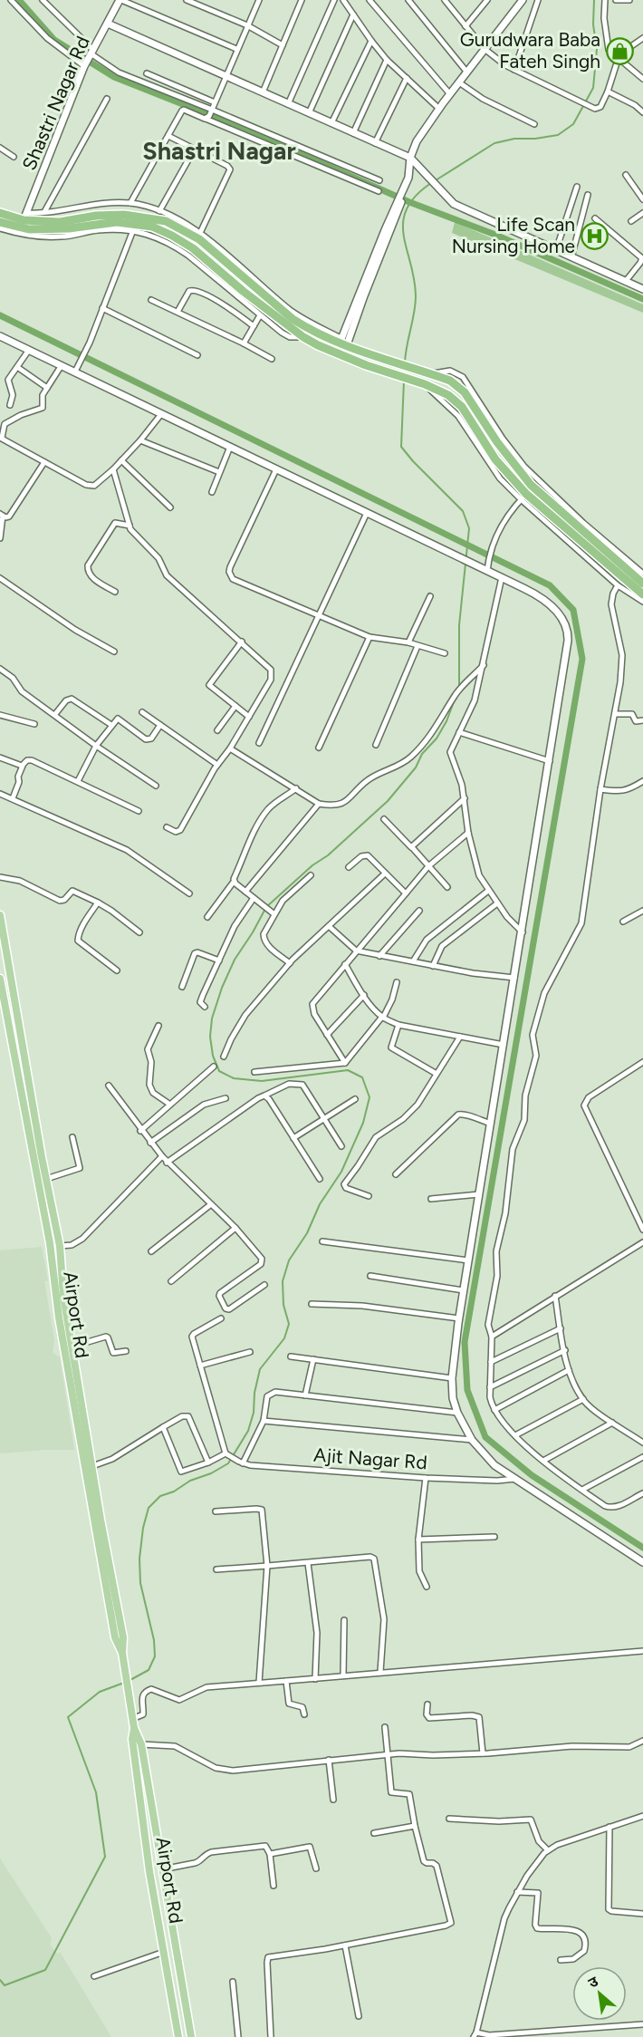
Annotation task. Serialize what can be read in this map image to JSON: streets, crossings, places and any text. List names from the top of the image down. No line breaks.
{"streets":{"main road":["Airport Rd"],"street":["Shastri Nagar Rd","Ajit Nagar Rd"]},"districts":["Shastri Nagar"],"places":{"shop":["Gurudwara Baba Fateh Singh"],"hospital":["Life Scan Nursing Home"]},"north":"top left"}
